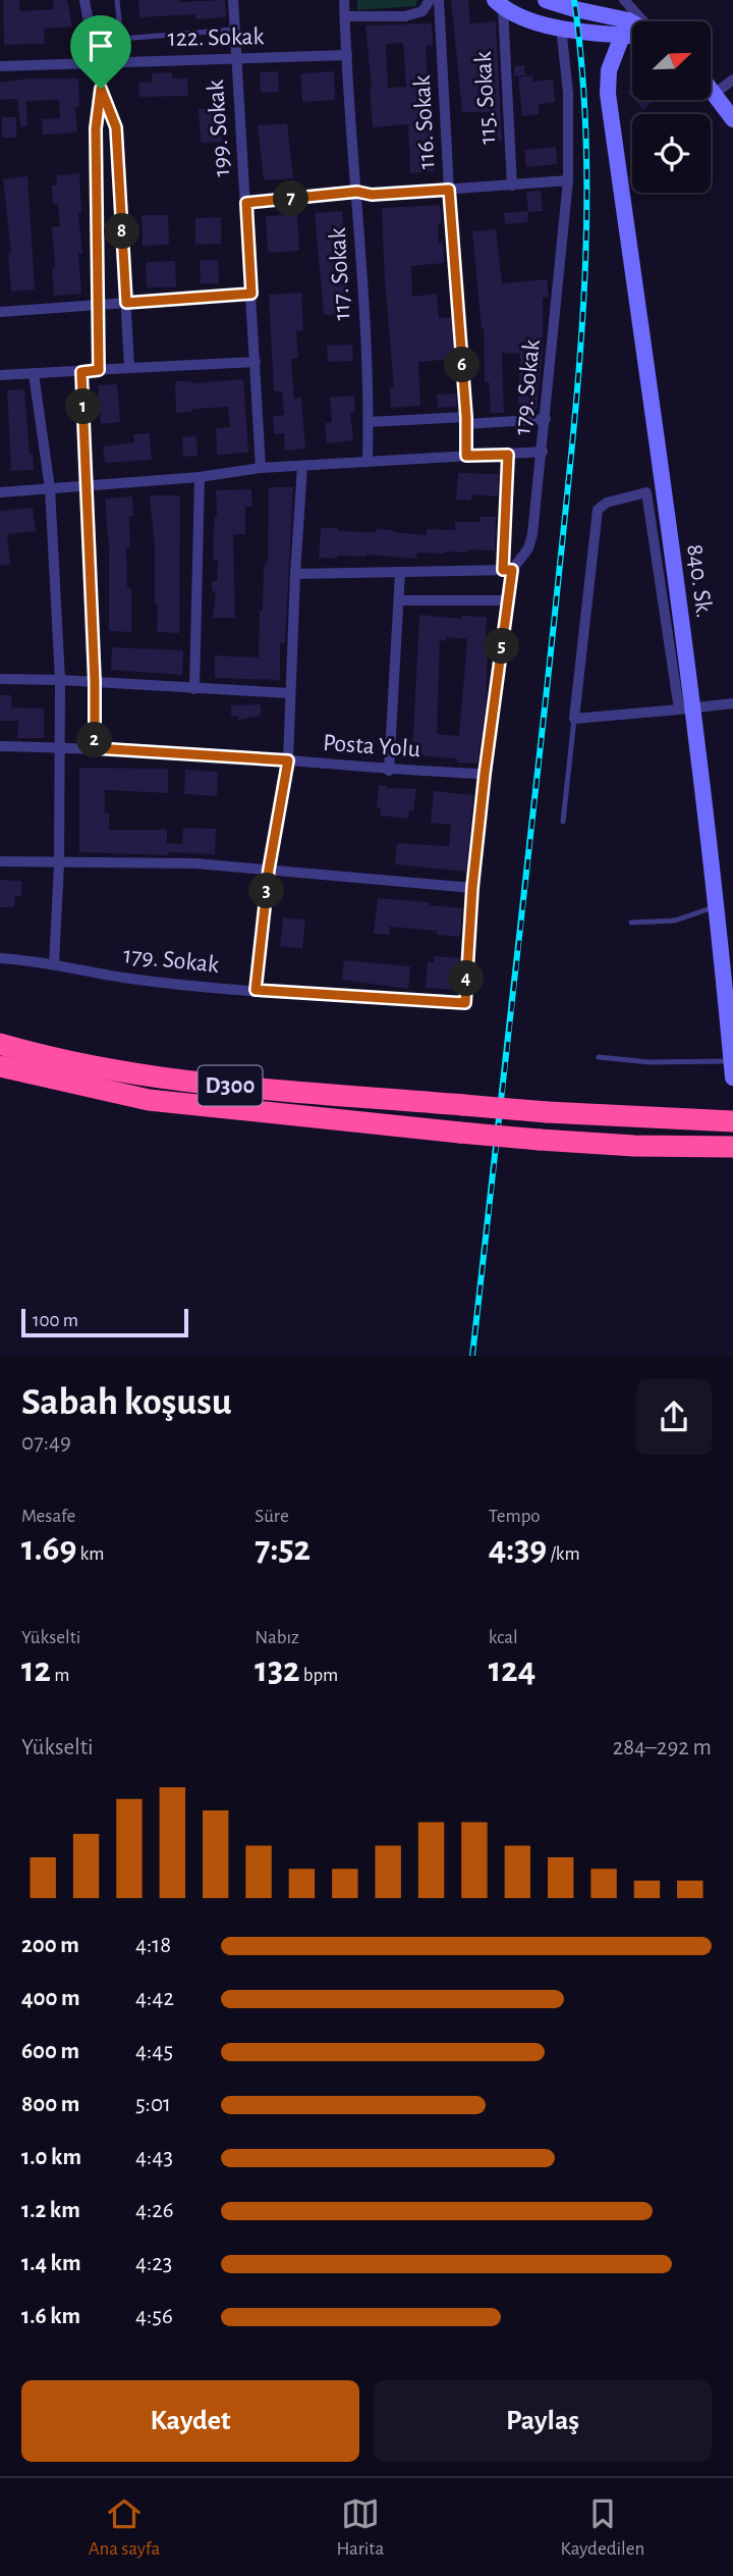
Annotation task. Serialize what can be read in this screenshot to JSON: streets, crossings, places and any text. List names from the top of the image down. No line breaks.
{"streets":{"highway":["D300"],"street":["122. Sokak","115. Sokak","116. Sokak","199. Sokak","117. Sokak","179. Sokak","840. Sk.","Posta Yolu"]},"crossings":[["122. Sokak","199. Sokak"],["122. Sokak","117. Sokak"],["179. Sokak","Posta Yolu"]],"scale_bar":"100 m","north":"top right","page":{"pins":["7","8","6","1","5","2","3","4"],"scale":"100 m","heading":["Sabah koşusu","07:49"],"stats":[["Mesafe","1.69 km"],["Süre","7:52"],["Tempo","4:39 /km"],["Yükselti","12 m"],["Nabız","132 bpm"],["kcal","124"]],"chart":["Yükselti","284–292 m"],"list":[{"name":"200 m","note":"4:18"},{"name":"400 m","note":"4:42"},{"name":"600 m","note":"4:45"},{"name":"800 m","note":"5:01"},{"name":"1.0 km","note":"4:43"},{"name":"1.2 km","note":"4:26"},{"name":"1.4 km","note":"4:23"},{"name":"1.6 km","note":"4:56"}],"buttons":["Kaydet","Paylaş"],"tabs":["Ana sayfa","Harita","Kaydedilen"]}}
